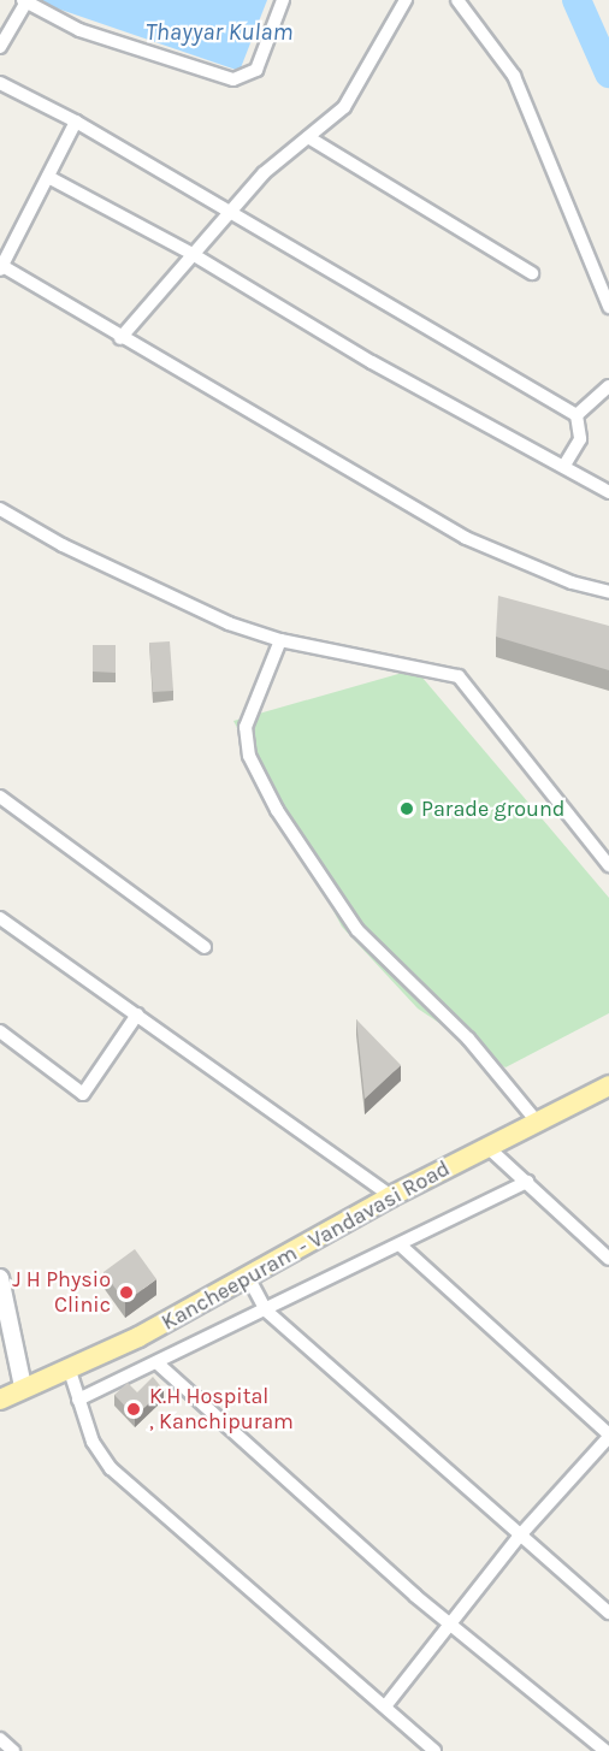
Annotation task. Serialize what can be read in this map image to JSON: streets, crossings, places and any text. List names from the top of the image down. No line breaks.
{"streets":{"main road":["Kancheepuram - Vandavasi Road"]},"water":["Thayyar Kulam"],"places":["Parade ground","J H Physio Clinic","K.H Hospital , Kanchipuram"]}
